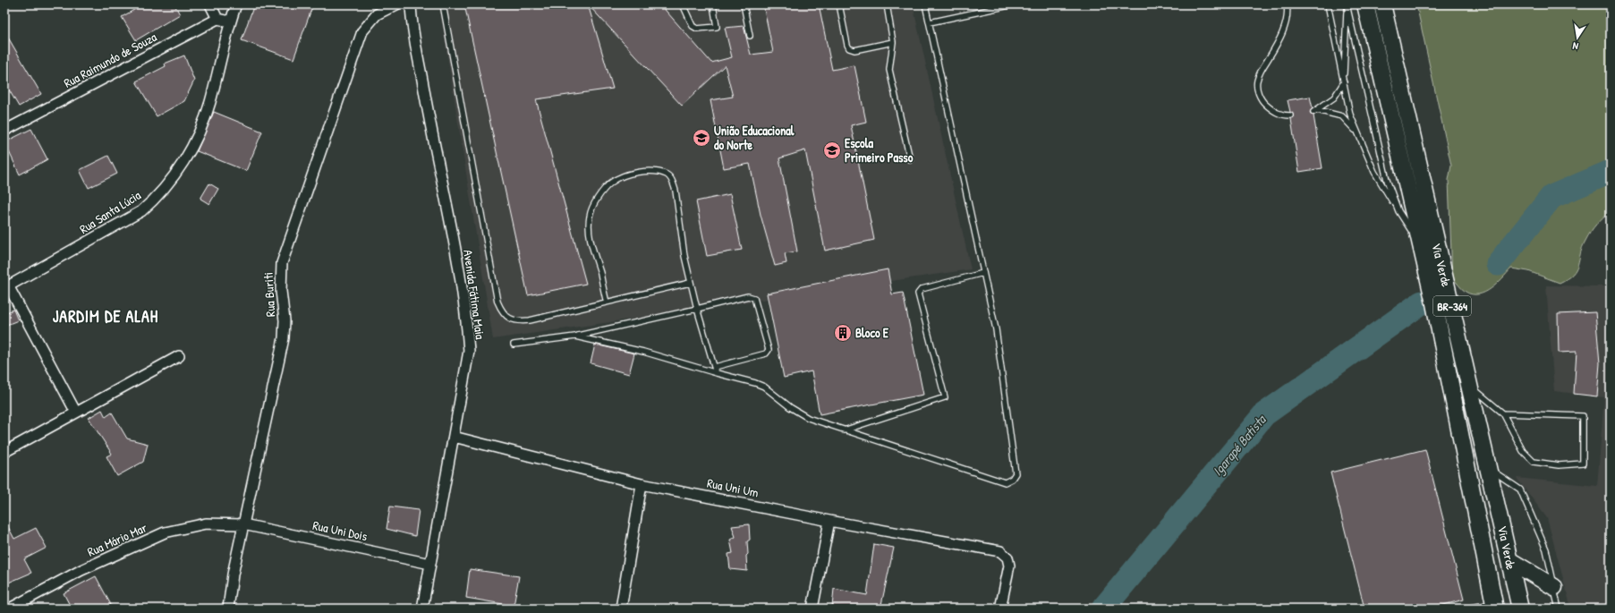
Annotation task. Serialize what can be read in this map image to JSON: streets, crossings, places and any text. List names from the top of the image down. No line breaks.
{"streets":{"main road":["Via Verde","BR-364"],"street":["Rua Raimundo de Souza","Rua Santa Lúcia","Rua Buriti","Avenida Fátima Maia","Rua Uni Um","Rua Uni Dois","Rua Mário Mar"]},"crossings":[["Rua Buriti","Rua Uni Dois"],["Rua Buriti","Rua Mário Mar"],["Avenida Fátima Maia","Rua Uni Um"],["Avenida Fátima Maia","Rua Uni Dois"],["Rua Uni Dois","Rua Mário Mar"]],"districts":["JARDIM DE ALAH"],"water":["Igarapé Batista"],"places":{"school or university":["União Educacional do Norte","Escola Primeiro Passo"],"building":["Bloco E"]},"north":"bottom"}
